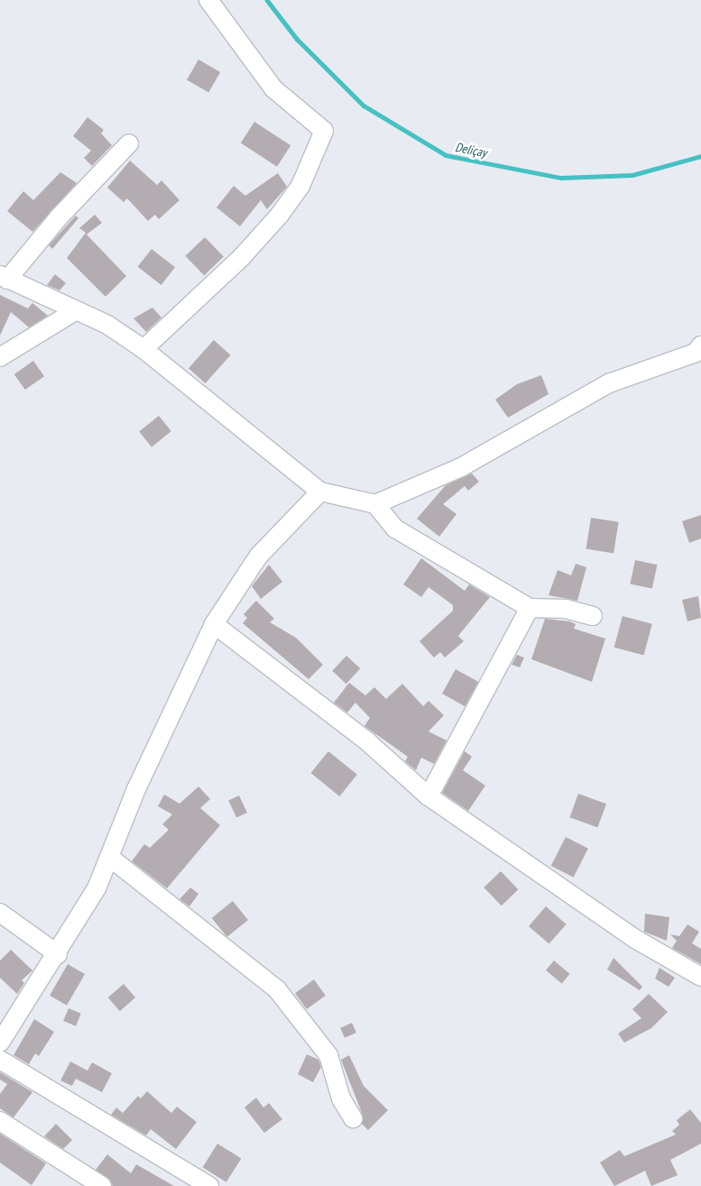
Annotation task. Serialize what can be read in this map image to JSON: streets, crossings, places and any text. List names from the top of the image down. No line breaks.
{"water":["Deliçay"]}
